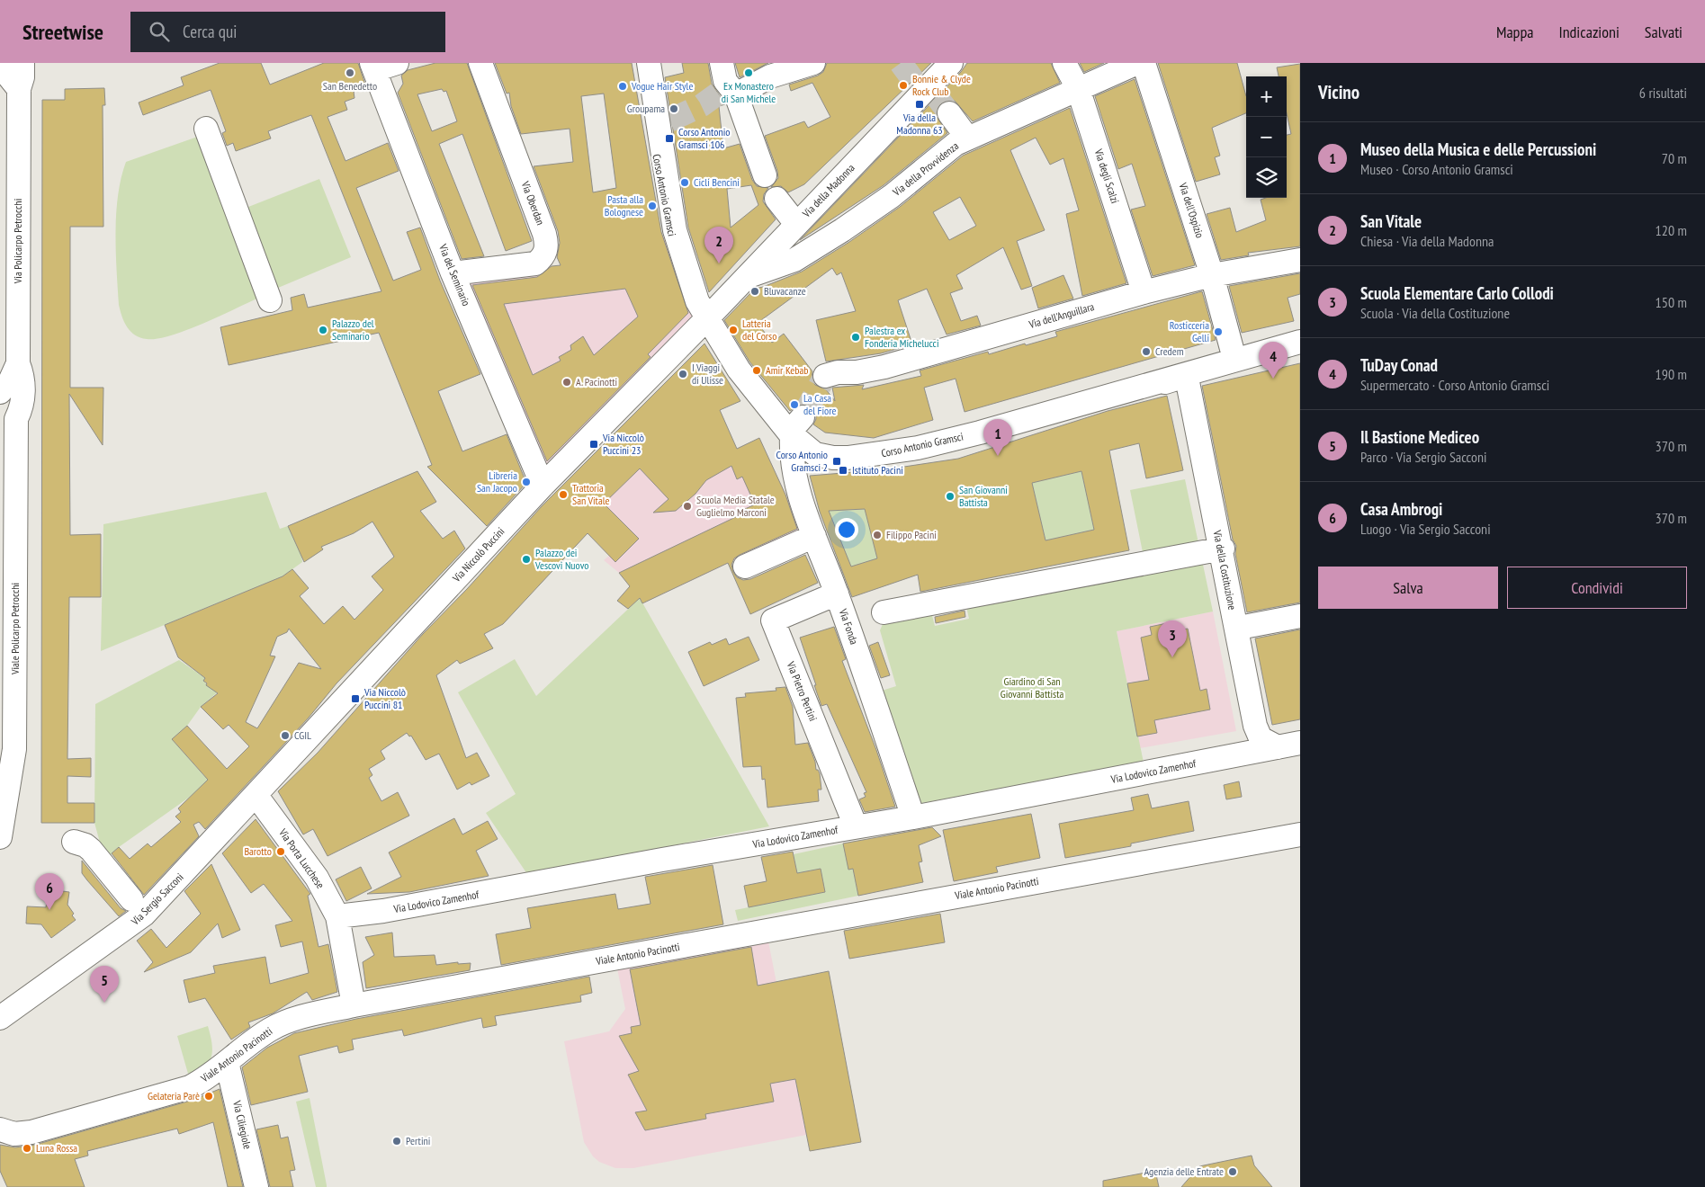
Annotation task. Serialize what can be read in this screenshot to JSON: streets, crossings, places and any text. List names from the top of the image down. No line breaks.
{"streets":{"street":["Via della Provvidenza","Via degli Scalzi","Via della Madonna","Corso Antonio Gramsci","Via Oberdan","Via dell'Ospizio","Via Policarpo Petrocchi","Via del Seminario","Via dell'Anguillara","Via Niccolò Puccini","Via della Costituzione","Via Fonda","Viale Policarpo Petrocchi","Via Pietro Pertini","Via Lodovico Zamenhof","Via Porta Lucchese","Viale Antonio Pacinotti","Via Sergio Sacconi","Via Ciliegiole"]},"crossings":[["Via della Provvidenza","Via degli Scalzi"],["Via della Provvidenza","Via della Madonna"],["Via degli Scalzi","Via dell'Anguillara"],["Via della Madonna","Corso Antonio Gramsci"],["Via della Madonna","Via Niccolò Puccini"],["Corso Antonio Gramsci","Via dell'Ospizio"],["Corso Antonio Gramsci","Via Niccolò Puccini"],["Corso Antonio Gramsci","Via della Costituzione"],["Corso Antonio Gramsci","Via Fonda"],["Via Oberdan","Via del Seminario"],["Via dell'Ospizio","Via dell'Anguillara"],["Via Policarpo Petrocchi","Viale Policarpo Petrocchi"],["Via del Seminario","Via Niccolò Puccini"],["Via Niccolò Puccini","Via Porta Lucchese"],["Via Niccolò Puccini","Via Sergio Sacconi"],["Via della Costituzione","Via Lodovico Zamenhof"],["Via Fonda","Via Pietro Pertini"],["Via Fonda","Via Lodovico Zamenhof"],["Via Pietro Pertini","Via Lodovico Zamenhof"],["Via Lodovico Zamenhof","Via Porta Lucchese"],["Via Porta Lucchese","Viale Antonio Pacinotti"],["Via Porta Lucchese","Via Sergio Sacconi"],["Viale Antonio Pacinotti","Via Ciliegiole"]],"parks":["Giardino di San Giovanni Battista"],"places":{"other":["San Benedetto","Ex Monastero di San Michele","Bonnie & Clyde Rock Club","Vogue Hair Style","Groupama","Cicli Bencini","Pasta alla Bolognese","Bluvacanze","Palazzo del Seminario","Latteria del Corso","Rosticceria Gelli","Palestra ex Fonderia Michelucci","Credem","Amir Kebab","I Viaggi di Ulisse","A. Pacinotti","La Casa del Fiore","Libreria San Jacopo","Trattoria San Vitale","San Giovanni Battista","Scuola Media Statale Guglielmo Marconi","Filippo Pacini","Palazzo dei Vescovi Nuovo","CGIL","Barotto","Gelateria Parè","Pertini","Luna Rossa","Agenzia delle Entrate"],"transit":["Via della Madonna 63","Corso Antonio Gramsci 106","Via Niccolò Puccini 23","Corso Antonio Gramsci 2","Istituto Pacini","Via Niccolò Puccini 81"]},"page":{"header":"Streetwise","search":"Cerca qui","nav":["Mappa","Indicazioni","Salvati"],"heading":["Vicino","6 risultati"],"map_buttons":["+","−"],"list":[{"mark":"1","name":"Museo della Musica e delle Percussioni","note":"Museo · Corso Antonio Gramsci","value":"70 m"},{"mark":"2","name":"San Vitale","note":"Chiesa · Via della Madonna","value":"120 m"},{"mark":"3","name":"Scuola Elementare Carlo Collodi","note":"Scuola · Via della Costituzione","value":"150 m"},{"mark":"4","name":"TuDay Conad","note":"Supermercato · Corso Antonio Gramsci","value":"190 m"},{"mark":"5","name":"Il Bastione Mediceo","note":"Parco · Via Sergio Sacconi","value":"370 m"},{"mark":"6","name":"Casa Ambrogi","note":"Luogo · Via Sergio Sacconi","value":"370 m"}],"pins":["2","4","1","3","6","5"],"buttons":["Salva","Condividi"]}}
